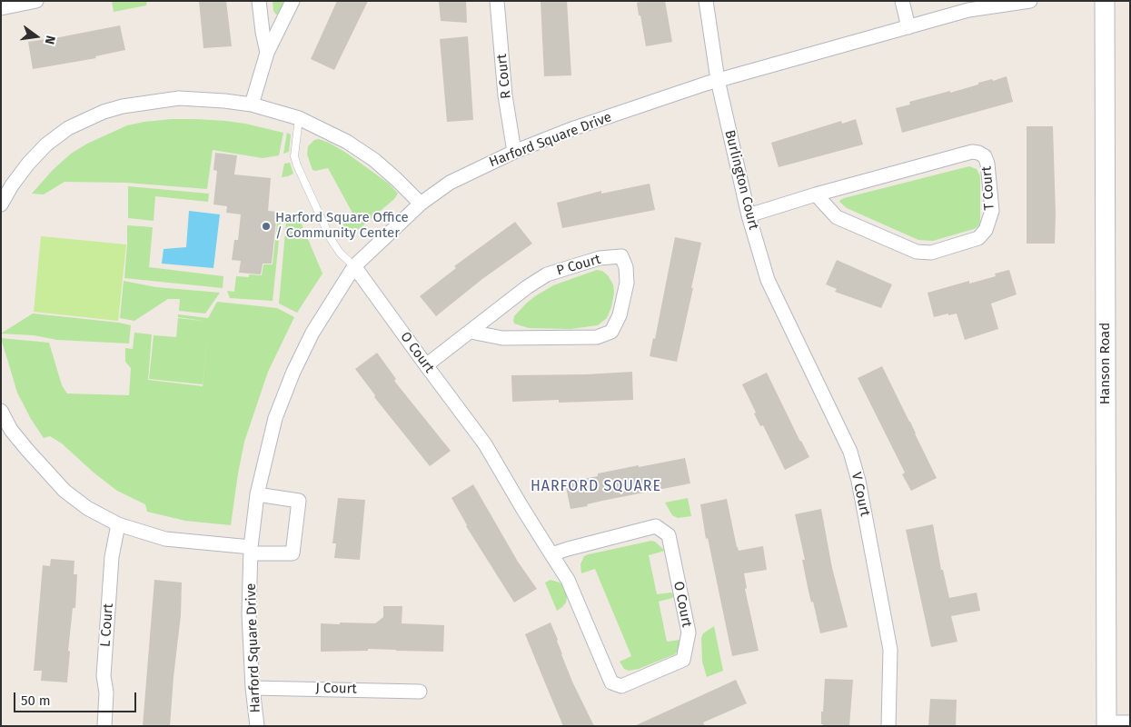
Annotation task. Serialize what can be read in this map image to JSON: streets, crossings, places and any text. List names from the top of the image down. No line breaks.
{"streets":{"street":["R Court","Harford Square Drive","Burlington Court","T Court","P Court","O Court","Hanson Road","V Court","L Court","J Court"]},"crossings":[["R Court","Harford Square Drive"],["Harford Square Drive","Burlington Court"],["Harford Square Drive","O Court"],["Harford Square Drive","J Court"],["Burlington Court","T Court"],["Burlington Court","V Court"],["P Court","O Court"]],"districts":["HARFORD SQUARE"],"places":["Harford Square Office / Community Center"],"scale_bar":"50 m","north":"right"}
